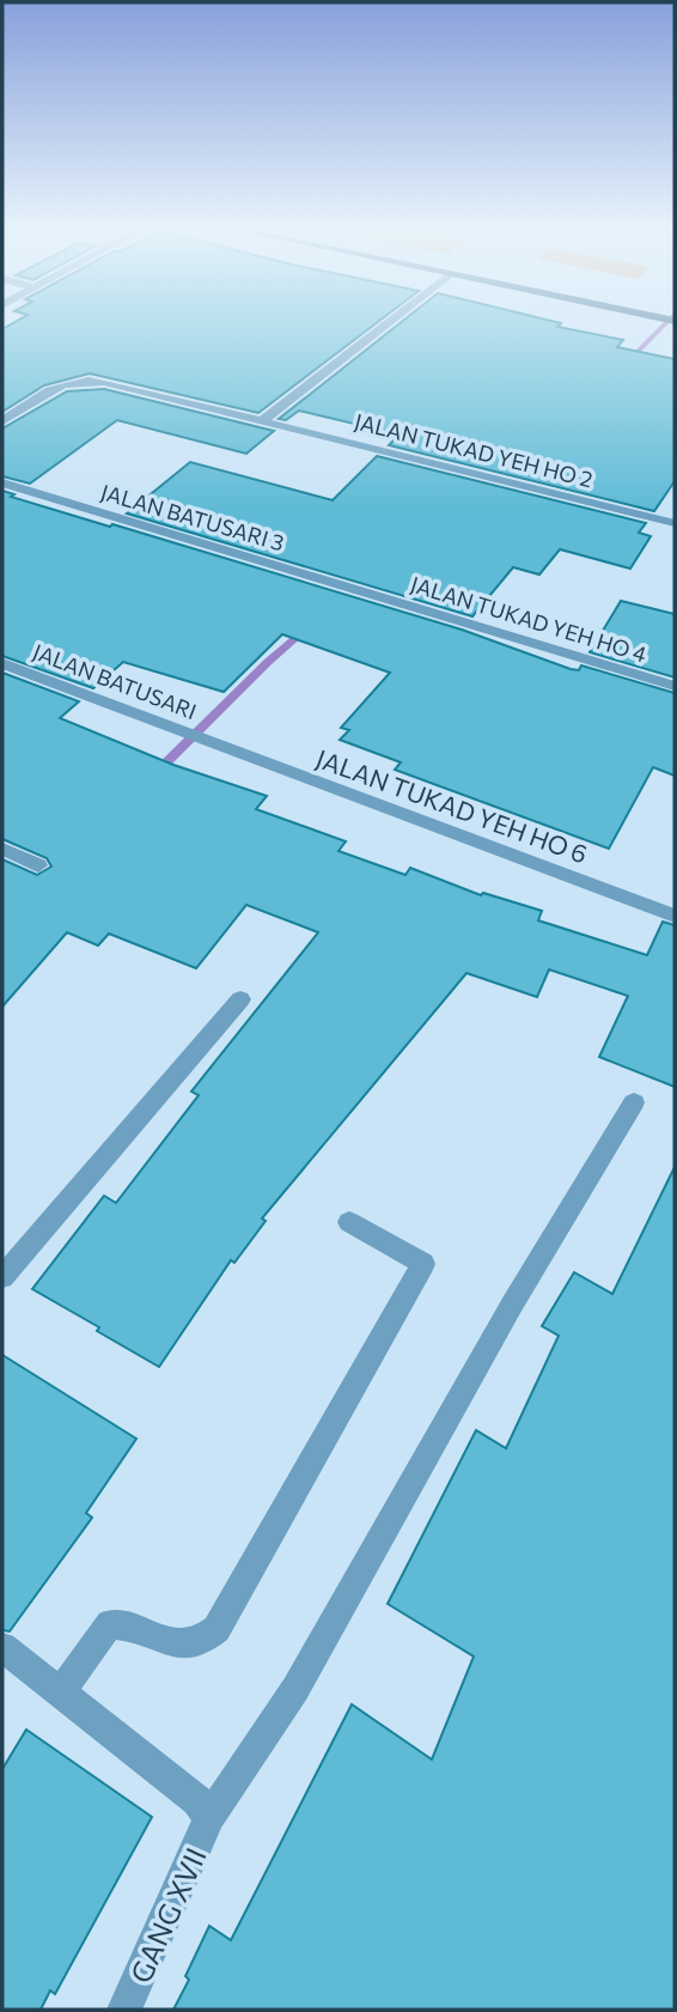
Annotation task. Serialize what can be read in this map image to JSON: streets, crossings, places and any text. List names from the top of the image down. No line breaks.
{"streets":{"street":["JALAN TUKAD YEH HO 2","JALAN BATUSARI 3","JALAN TUKAD YEH HO 4","JALAN BATUSARI","JALAN TUKAD YEH HO 6","GANG XVII"]},"crossings":[["JALAN BATUSARI 3","JALAN TUKAD YEH HO 4"],["JALAN BATUSARI","JALAN TUKAD YEH HO 6"]]}
